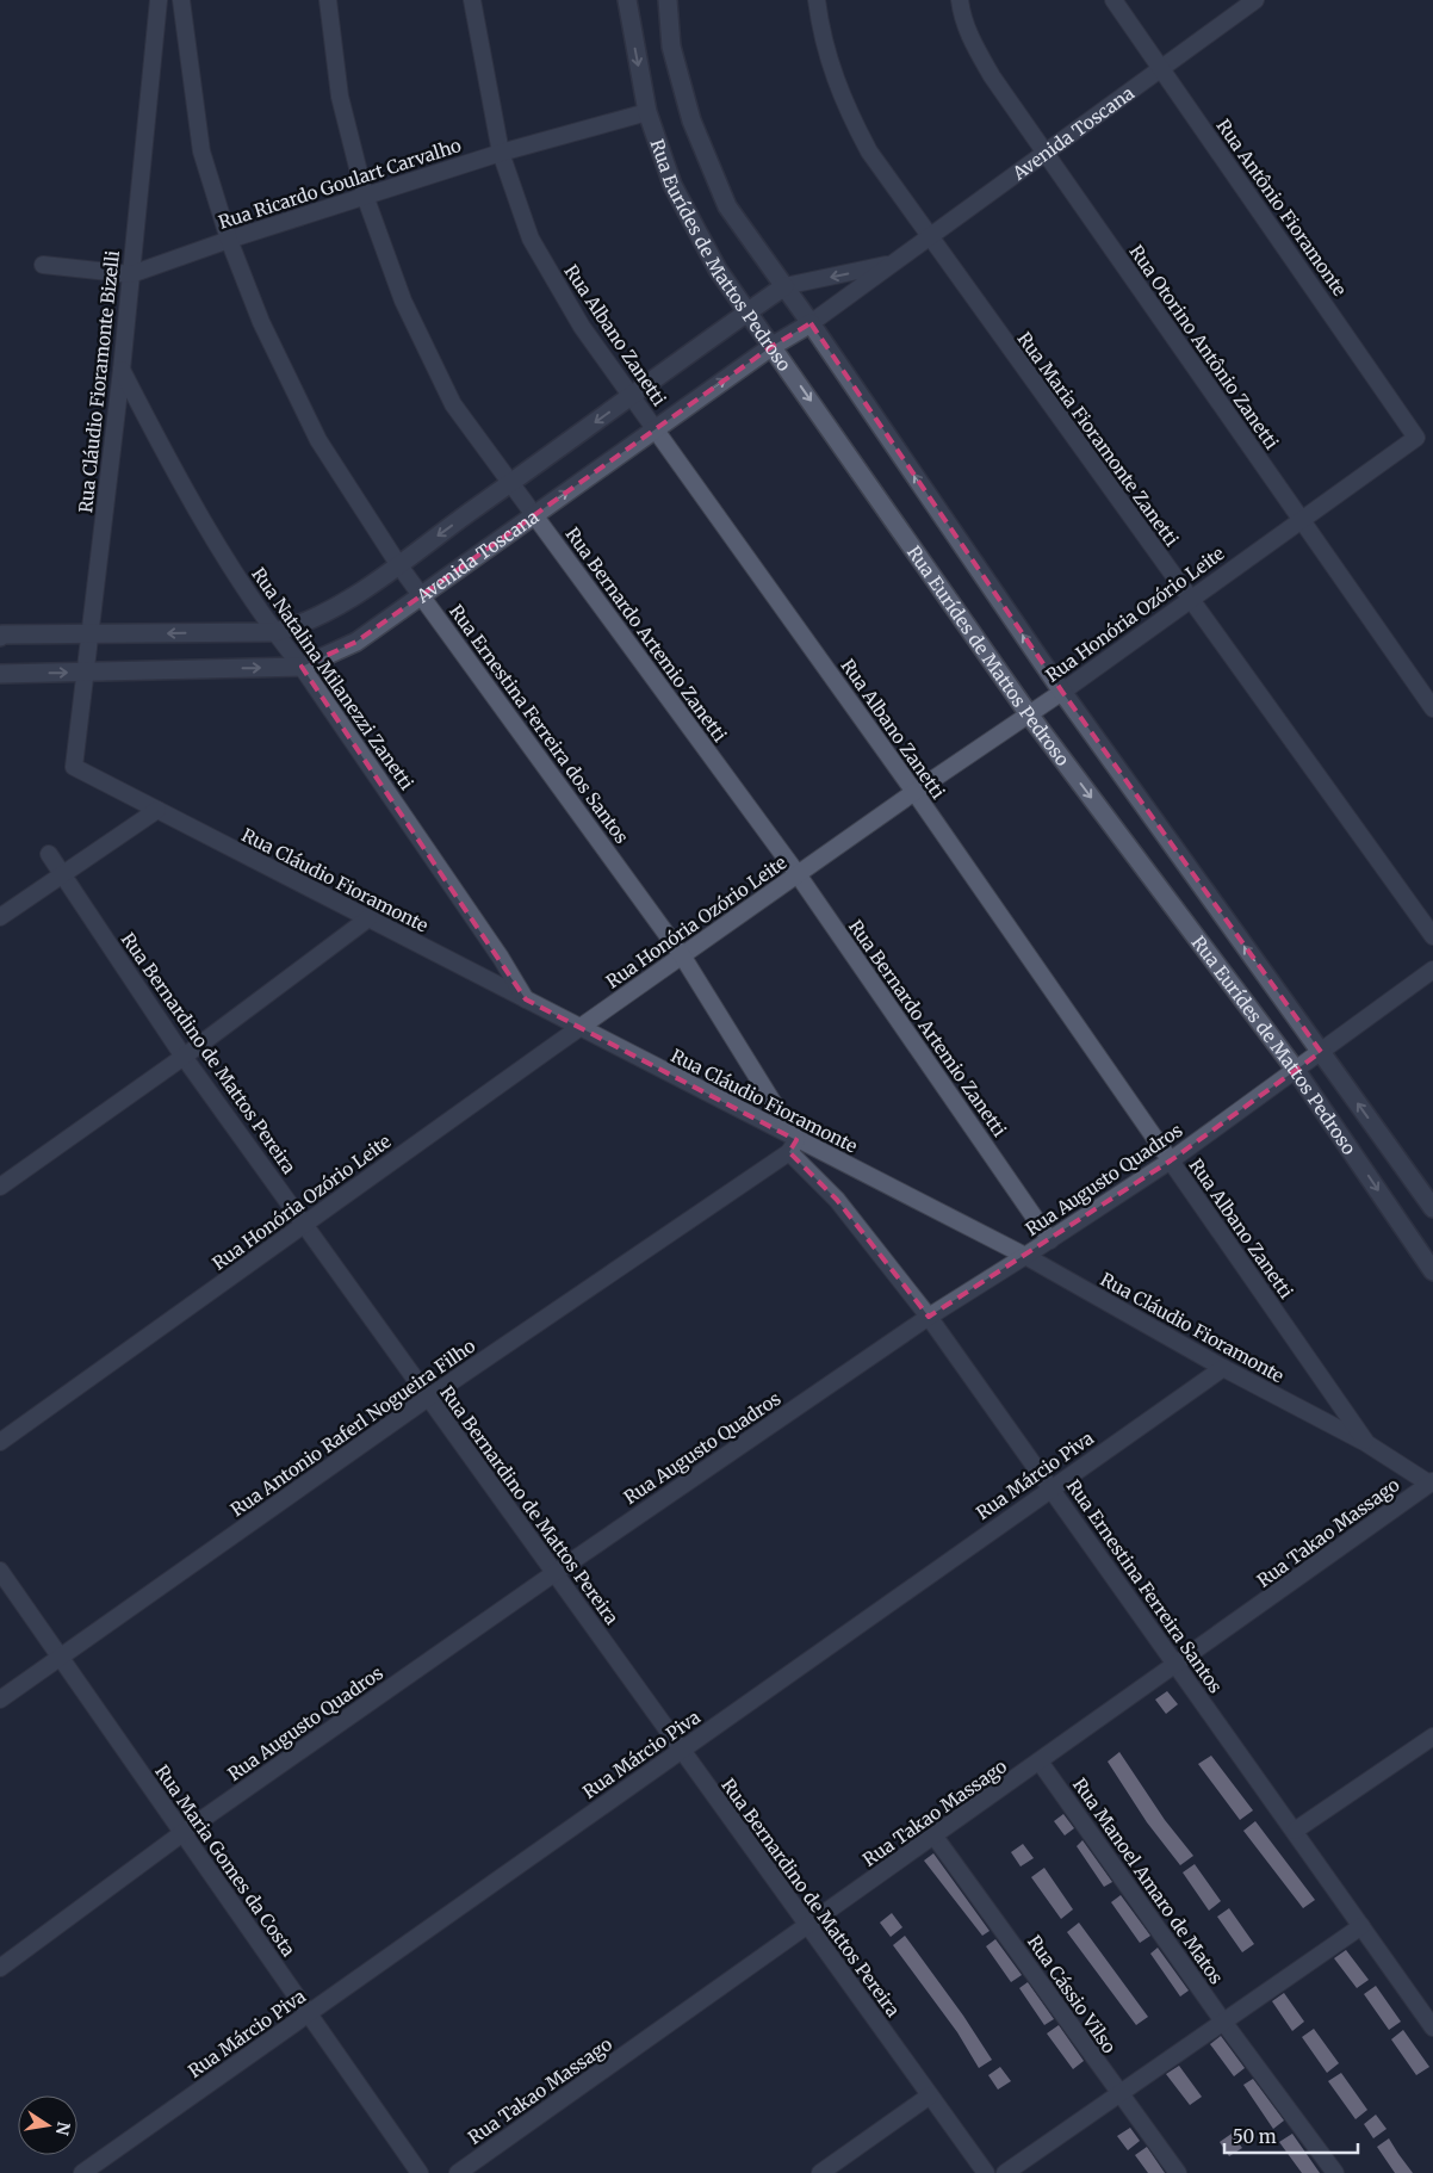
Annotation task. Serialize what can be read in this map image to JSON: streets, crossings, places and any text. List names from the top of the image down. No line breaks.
{"streets":{"street":["Avenida Toscana","Rua Ricardo Goulart Carvalho","Rua Antônio Fioramonte","Rua Eurídes de Mattos Pedroso","Rua Albano Zanetti","Rua Otorino Antônio Zanetti","Rua Cláudio Fioramonte Bizelli","Rua Maria Fioramonte Zanetti","Rua Honória Ozório Leite","Rua Bernardo Artemio Zanetti","Rua Natalina Milanezzi Zanetti","Rua Ernestina Ferreira dos Santos","Rua Cláudio Fioramonte","Rua Bernardino de Mattos Pereira","Rua Augusto Quadros","Rua Antonio Raferl Nogueira Filho","Rua Márcio Piva","Rua Takao Massago","Rua Ernestina Ferreira Santos","Rua Maria Gomes da Costa","Rua Manoel Amaro de Matos","Rua Cássio Vilso"]},"crossings":[["Avenida Toscana","Rua Antônio Fioramonte"],["Avenida Toscana","Rua Eurídes de Mattos Pedroso"],["Avenida Toscana","Rua Albano Zanetti"],["Avenida Toscana","Rua Otorino Antônio Zanetti"],["Avenida Toscana","Rua Cláudio Fioramonte Bizelli"],["Avenida Toscana","Rua Maria Fioramonte Zanetti"],["Avenida Toscana","Rua Bernardo Artemio Zanetti"],["Avenida Toscana","Rua Natalina Milanezzi Zanetti"],["Avenida Toscana","Rua Ernestina Ferreira dos Santos"],["Rua Ricardo Goulart Carvalho","Rua Eurídes de Mattos Pedroso"],["Rua Ricardo Goulart Carvalho","Rua Albano Zanetti"],["Rua Ricardo Goulart Carvalho","Rua Cláudio Fioramonte Bizelli"],["Rua Ricardo Goulart Carvalho","Rua Bernardo Artemio Zanetti"],["Rua Ricardo Goulart Carvalho","Rua Ernestina Ferreira dos Santos"],["Rua Antônio Fioramonte","Rua Honória Ozório Leite"],["Rua Eurídes de Mattos Pedroso","Rua Honória Ozório Leite"],["Rua Eurídes de Mattos Pedroso","Rua Augusto Quadros"],["Rua Albano Zanetti","Rua Honória Ozório Leite"],["Rua Albano Zanetti","Rua Cláudio Fioramonte"],["Rua Albano Zanetti","Rua Augusto Quadros"],["Rua Otorino Antônio Zanetti","Rua Honória Ozório Leite"],["Rua Cláudio Fioramonte Bizelli","Rua Natalina Milanezzi Zanetti"],["Rua Cláudio Fioramonte Bizelli","Rua Cláudio Fioramonte"],["Rua Maria Fioramonte Zanetti","Rua Honória Ozório Leite"],["Rua Honória Ozório Leite","Rua Bernardo Artemio Zanetti"],["Rua Honória Ozório Leite","Rua Ernestina Ferreira dos Santos"],["Rua Honória Ozório Leite","Rua Cláudio Fioramonte"],["Rua Honória Ozório Leite","Rua Bernardino de Mattos Pereira"],["Rua Bernardo Artemio Zanetti","Rua Augusto Quadros"],["Rua Natalina Milanezzi Zanetti","Rua Cláudio Fioramonte"],["Rua Ernestina Ferreira dos Santos","Rua Cláudio Fioramonte"],["Rua Ernestina Ferreira dos Santos","Rua Antonio Raferl Nogueira Filho"],["Rua Ernestina Ferreira dos Santos","Rua Ernestina Ferreira Santos"],["Rua Cláudio Fioramonte","Rua Augusto Quadros"],["Rua Cláudio Fioramonte","Rua Antonio Raferl Nogueira Filho"],["Rua Cláudio Fioramonte","Rua Márcio Piva"],["Rua Cláudio Fioramonte","Rua Takao Massago"],["Rua Cláudio Fioramonte","Rua Ernestina Ferreira Santos"],["Rua Bernardino de Mattos Pereira","Rua Augusto Quadros"],["Rua Bernardino de Mattos Pereira","Rua Antonio Raferl Nogueira Filho"],["Rua Bernardino de Mattos Pereira","Rua Márcio Piva"],["Rua Bernardino de Mattos Pereira","Rua Takao Massago"],["Rua Augusto Quadros","Rua Ernestina Ferreira Santos"],["Rua Augusto Quadros","Rua Maria Gomes da Costa"],["Rua Antonio Raferl Nogueira Filho","Rua Ernestina Ferreira Santos"],["Rua Antonio Raferl Nogueira Filho","Rua Maria Gomes da Costa"],["Rua Márcio Piva","Rua Ernestina Ferreira Santos"],["Rua Márcio Piva","Rua Maria Gomes da Costa"],["Rua Takao Massago","Rua Ernestina Ferreira Santos"],["Rua Takao Massago","Rua Manoel Amaro de Matos"],["Rua Takao Massago","Rua Cássio Vilso"]],"scale_bar":"50 m","north":"right"}
